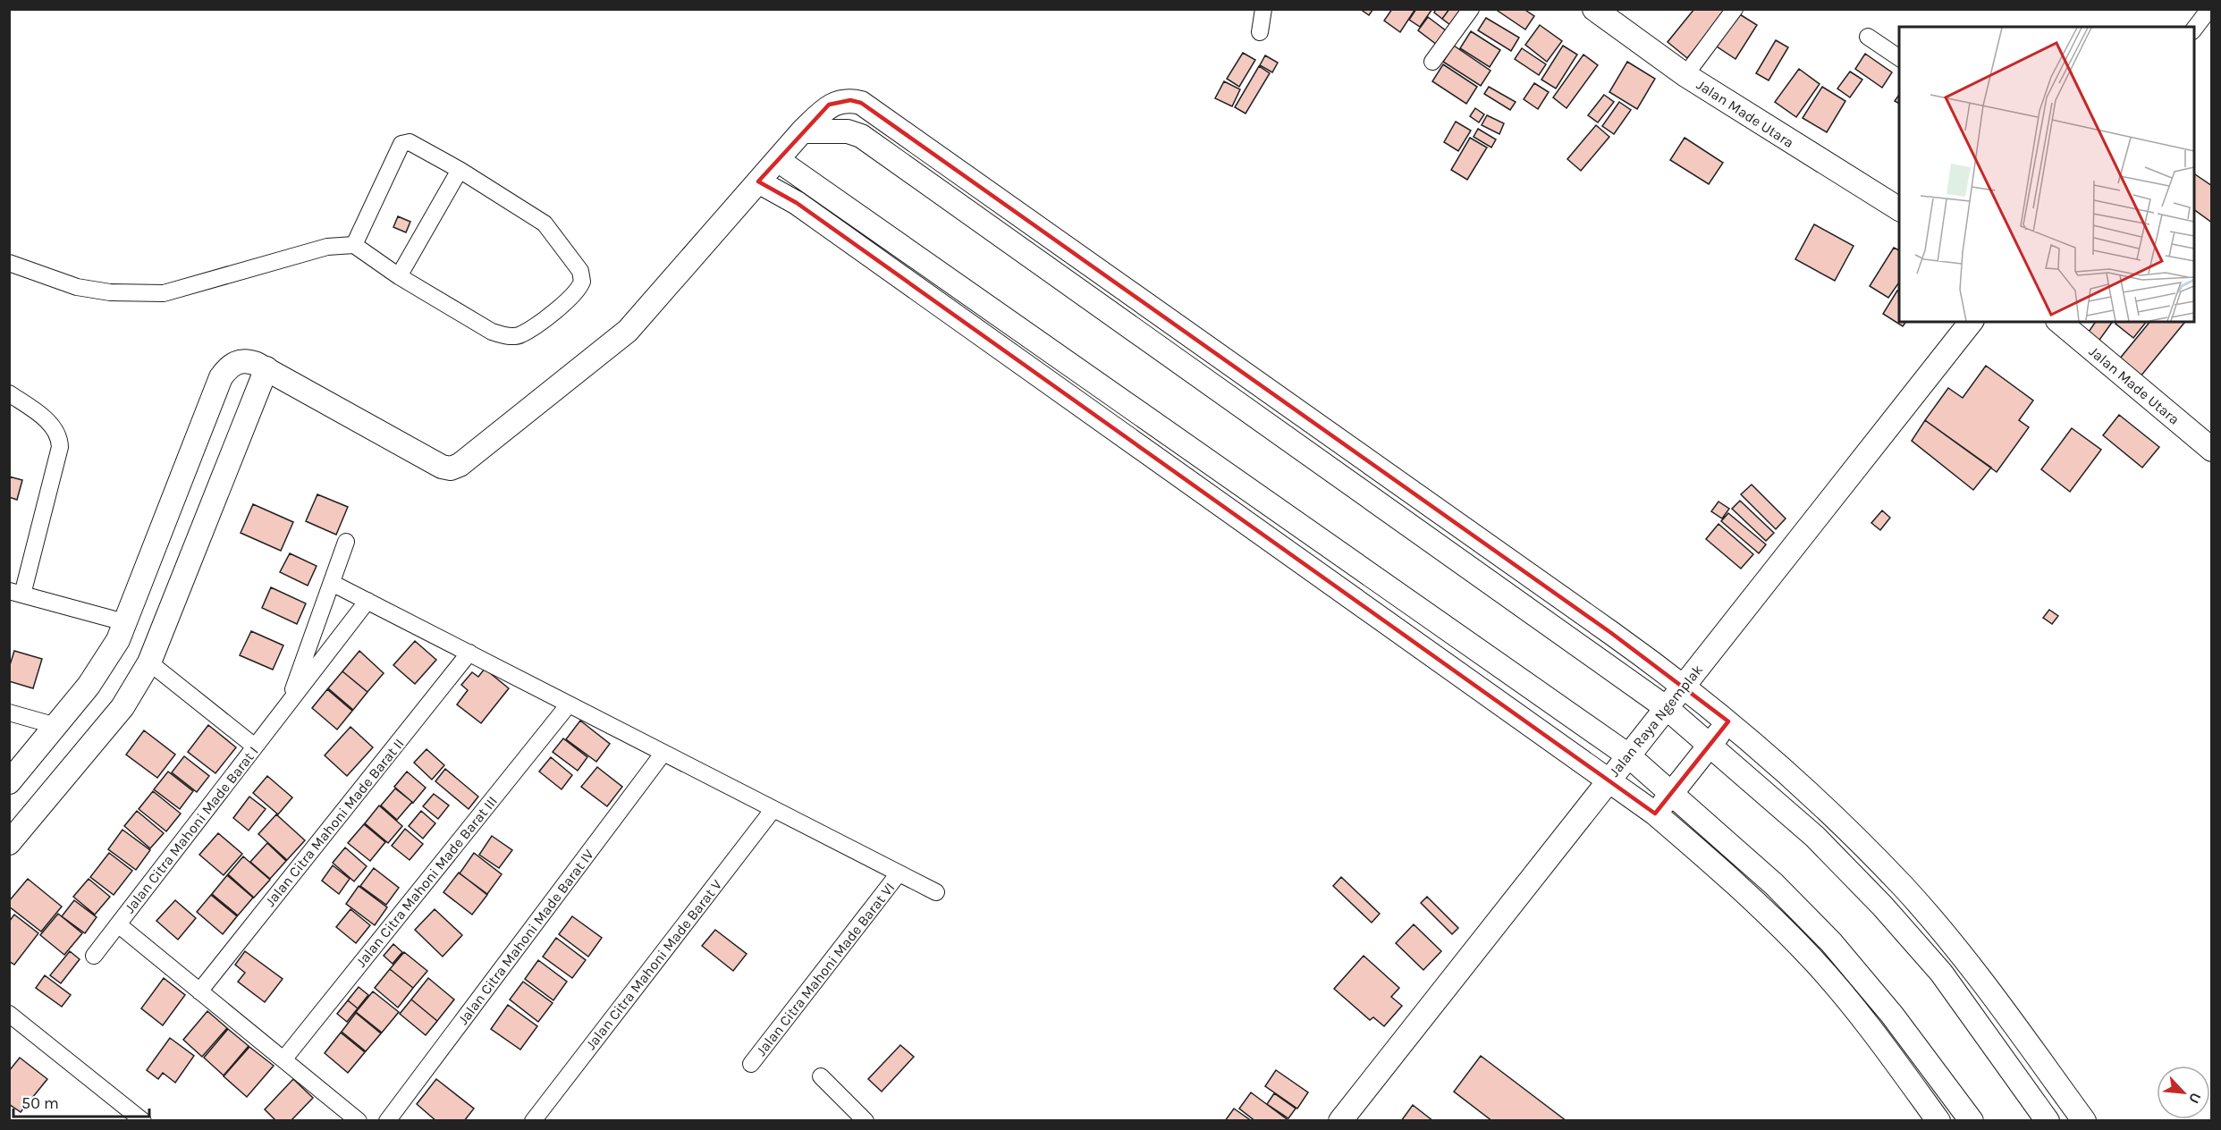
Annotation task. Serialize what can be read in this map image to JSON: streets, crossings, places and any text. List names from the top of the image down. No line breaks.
{"streets":{"main road":["Jalan Made Utara","Jalan Raya Ngemplak"],"street":["Jalan Citra Mahoni Made Barat II","Jalan Citra Mahoni Made Barat I","Jalan Citra Mahoni Made Barat III","Jalan Citra Mahoni Made Barat IV","Jalan Citra Mahoni Made Barat V","Jalan Citra Mahoni Made Barat VI"]},"scale_bar":"50 m","north":"bottom right"}
